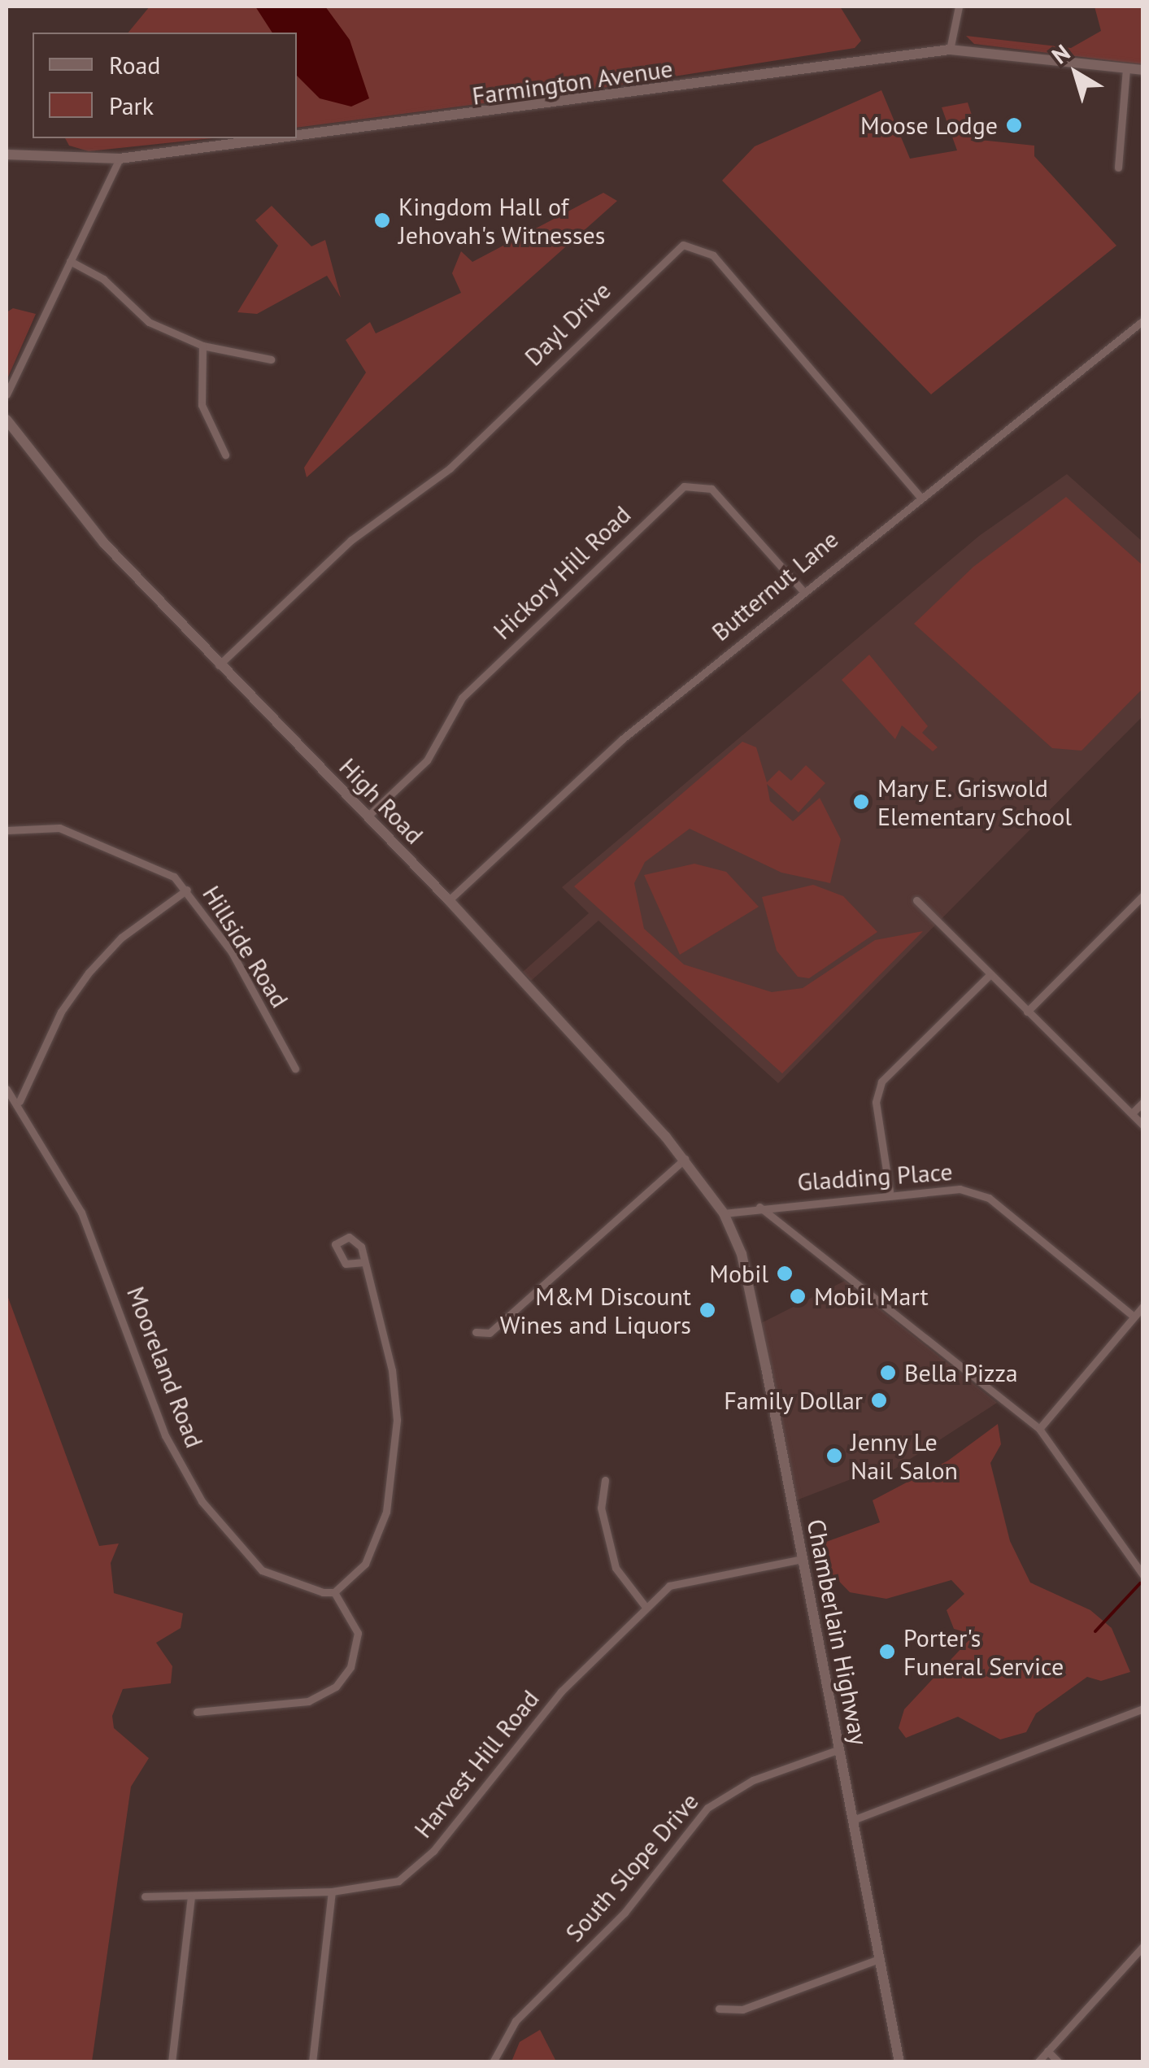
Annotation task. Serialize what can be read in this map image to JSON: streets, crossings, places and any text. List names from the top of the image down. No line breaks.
{"streets":{"main road":["Farmington Avenue","High Road","Chamberlain Highway"],"street":["Dayl Drive","Hickory Hill Road","Butternut Lane","Hillside Road","Gladding Place","Mooreland Road","Harvest Hill Road","South Slope Drive"]},"crossings":[["Dayl Drive","Butternut Lane"],["Dayl Drive","High Road"],["Hickory Hill Road","Butternut Lane"],["Hickory Hill Road","High Road"],["Butternut Lane","High Road"],["High Road","Gladding Place"],["High Road","Chamberlain Highway"],["Gladding Place","Chamberlain Highway"],["Chamberlain Highway","Harvest Hill Road"],["Chamberlain Highway","South Slope Drive"]],"places":["Moose Lodge","Kingdom Hall of Jehovah's Witnesses","Mary E. Griswold Elementary School","Mobil","Mobil Mart","M&M Discount Wines and Liquors","Bella Pizza","Family Dollar","Jenny Le Nail Salon","Porter's Funeral Service"],"legend":["Road","Park"],"north":"top left"}
